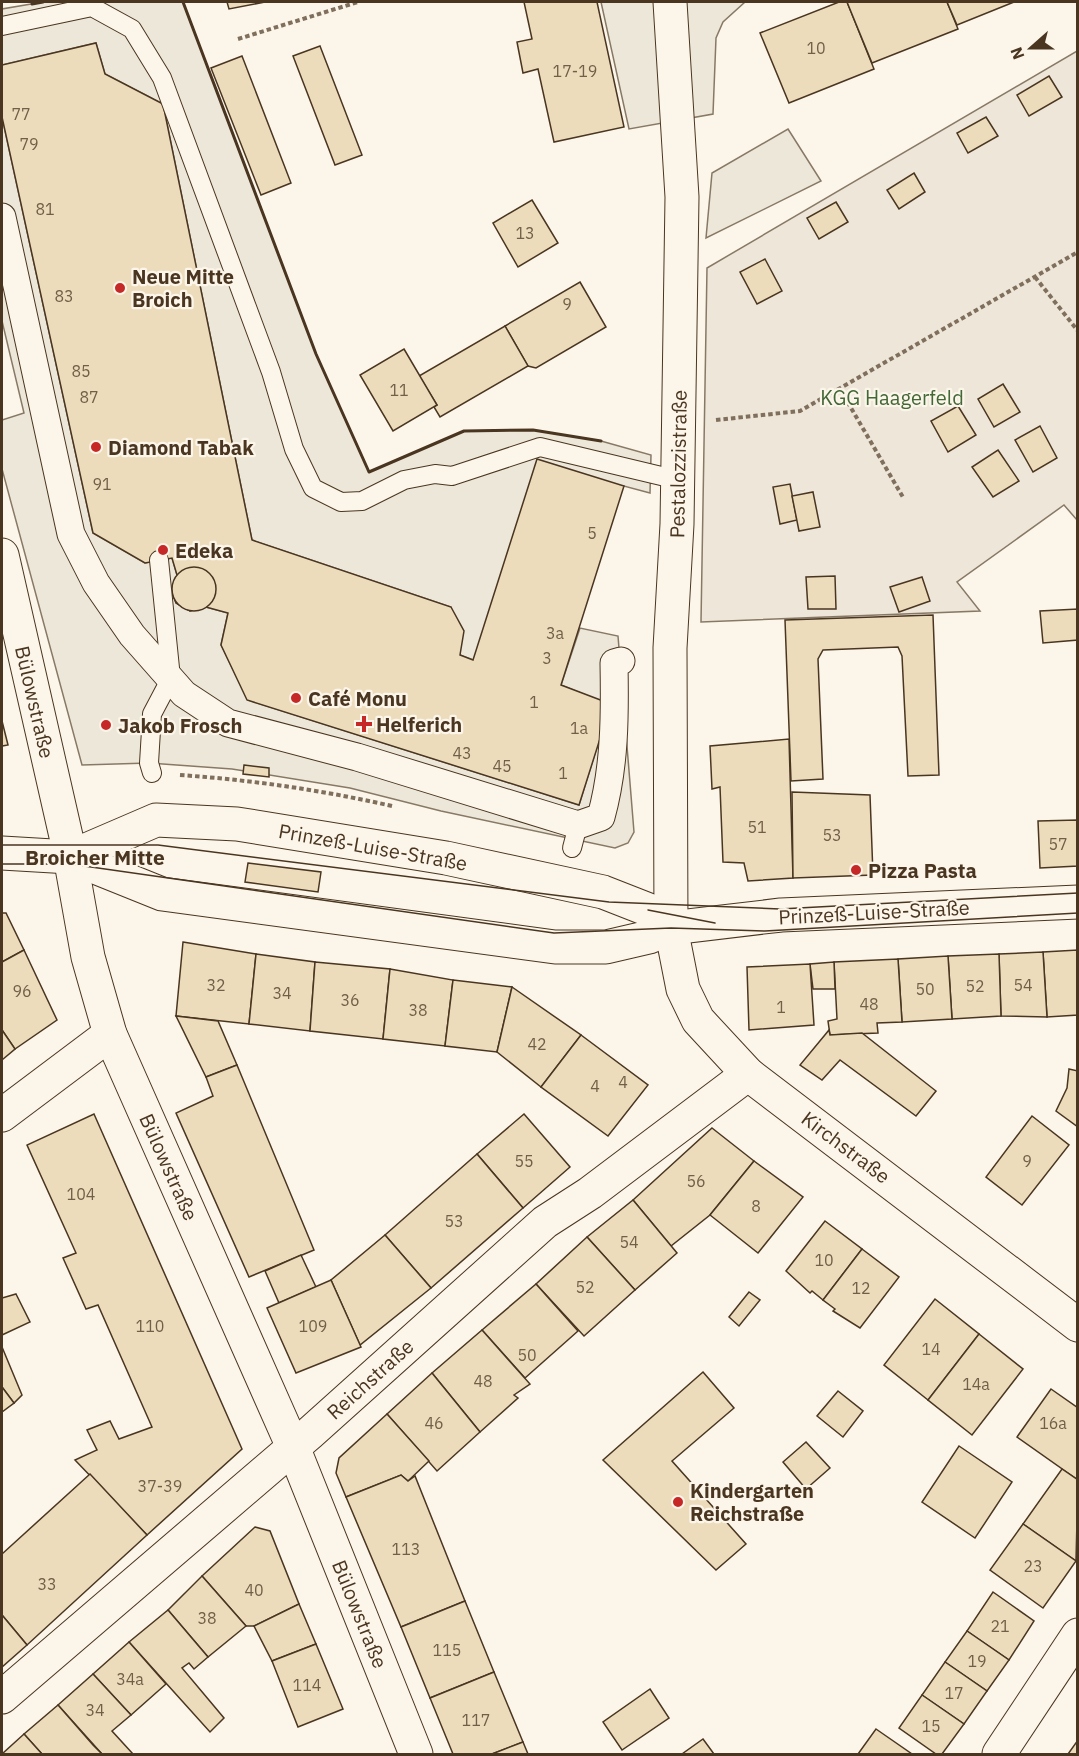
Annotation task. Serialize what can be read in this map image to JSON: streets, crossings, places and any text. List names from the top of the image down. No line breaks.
{"streets":{"street":["Pestalozzistraße","Bülowstraße","Prinzeß-Luise-Straße","Kirchstraße","Reichstraße"]},"crossings":[["Pestalozzistraße","Prinzeß-Luise-Straße"],["Pestalozzistraße","Kirchstraße"],["Bülowstraße","Prinzeß-Luise-Straße"],["Bülowstraße","Reichstraße"],["Prinzeß-Luise-Straße","Kirchstraße"],["Kirchstraße","Reichstraße"]],"districts":["Broicher Mitte"],"parks":["KGG Haagerfeld"],"places":{"other":["Neue Mitte Broich","Diamond Tabak","Edeka","Café Monu","Jakob Frosch","Pizza Pasta","Kindergarten Reichstraße"],"health":["Helferich"]},"house_numbers":["10","17-19","77","79","81","13","83","9","85","11","87","91","5","3a","3","1","1a","43","45","1","51","53","57","32","54","52","50","96","34","36","48","1","38","42","4","4","55","9","56","104","8","53","54","10","52","12","110","109","14","50","48","14a","46","16a","37-39","113","23","33","40","38","21","115","19","34a","114","17","34","117","15"],"north":"left"}
